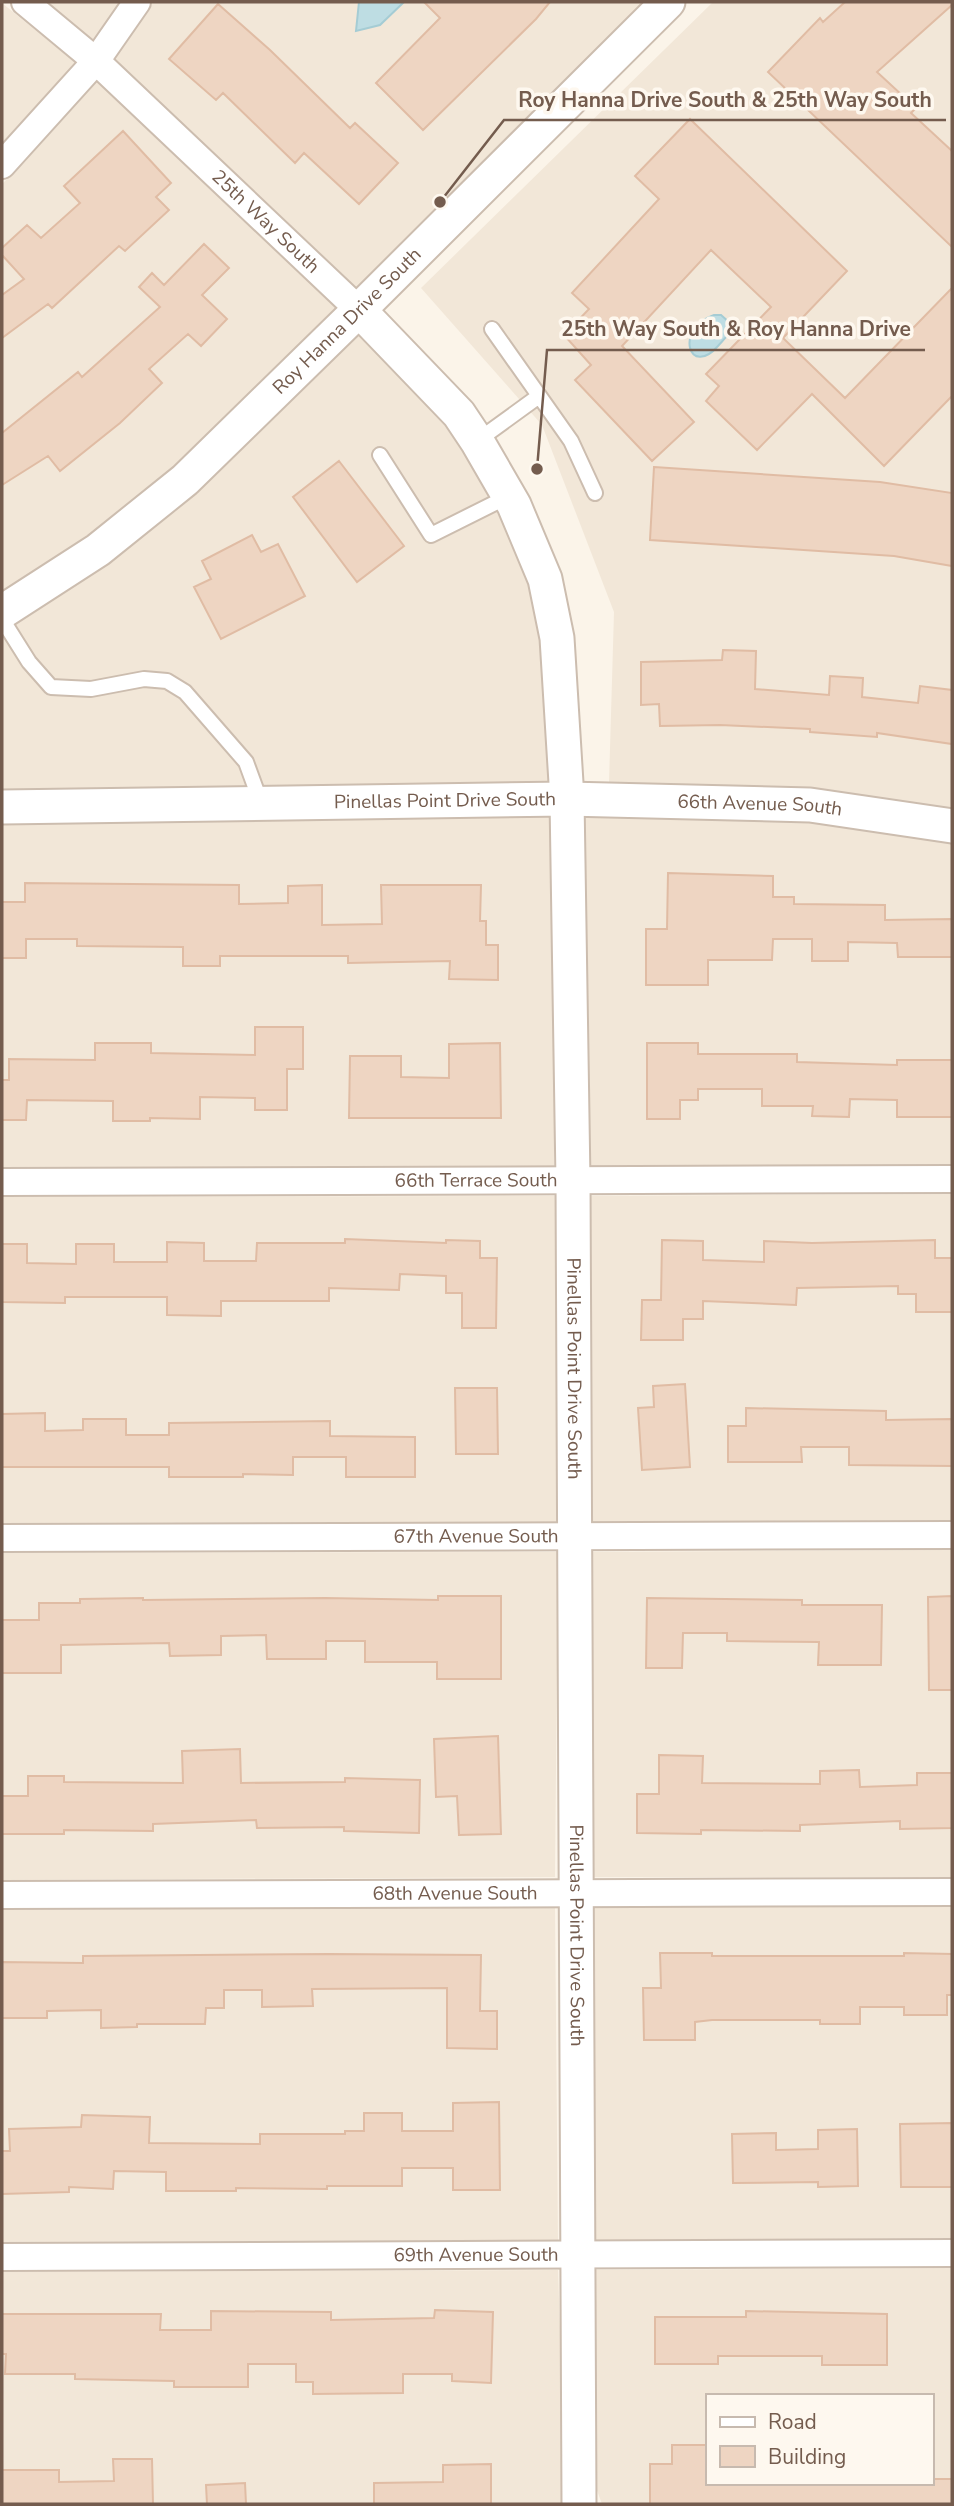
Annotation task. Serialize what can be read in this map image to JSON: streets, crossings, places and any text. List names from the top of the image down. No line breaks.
{"streets":{"street":["25th Way South","Roy Hanna Drive South","Pinellas Point Drive South","66th Avenue South","66th Terrace South","67th Avenue South","68th Avenue South","69th Avenue South"]},"crossings":[["25th Way South","Roy Hanna Drive South"],["25th Way South","Pinellas Point Drive South"],["25th Way South","66th Avenue South"],["Pinellas Point Drive South","66th Avenue South"],["Pinellas Point Drive South","66th Terrace South"],["Pinellas Point Drive South","67th Avenue South"],["Pinellas Point Drive South","68th Avenue South"],["Pinellas Point Drive South","69th Avenue South"]],"places":["Roy Hanna Drive South & 25th Way South","25th Way South & Roy Hanna Drive"],"legend":["Road","Building"]}
